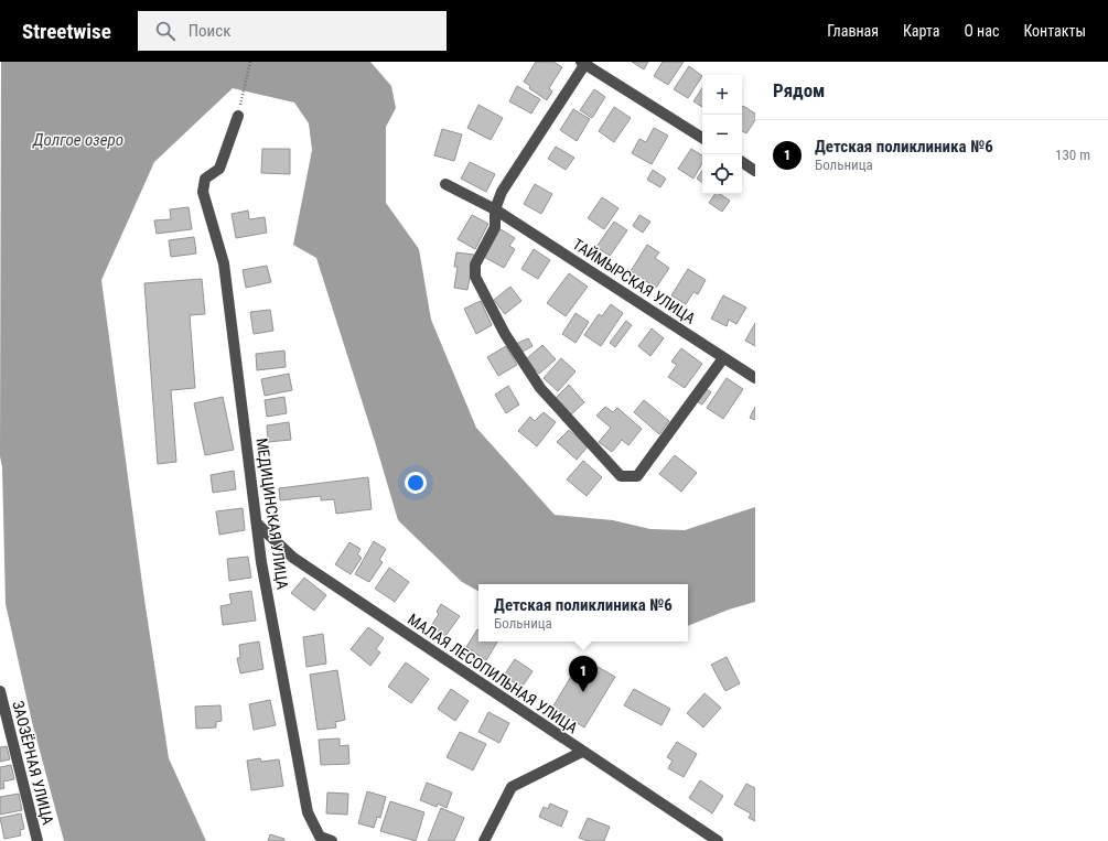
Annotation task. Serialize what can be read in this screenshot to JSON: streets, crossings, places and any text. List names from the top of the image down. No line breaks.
{"streets":{"street":["ТАЙМЫРСКАЯ УЛИЦА","МЕДИЦИНСКАЯ УЛИЦА","МАЛАЯ ЛЕСОПИЛЬНАЯ УЛИЦА","ЗАОЗЁРНАЯ УЛИЦА"]},"crossings":[["МЕДИЦИНСКАЯ УЛИЦА","МАЛАЯ ЛЕСОПИЛЬНАЯ УЛИЦА"]],"water":["Долгое озеро"],"page":{"header":"Streetwise","search":"Поиск","nav":["Главная","Карта","О нас","Контакты"],"heading":"Рядом","map_buttons":["+","−"],"list":[{"mark":"1","name":"Детская поликлиника №6","note":"Больница","value":"130 m"}],"popup":["Детская поликлиника №6","Больница"],"pins":"1"}}
